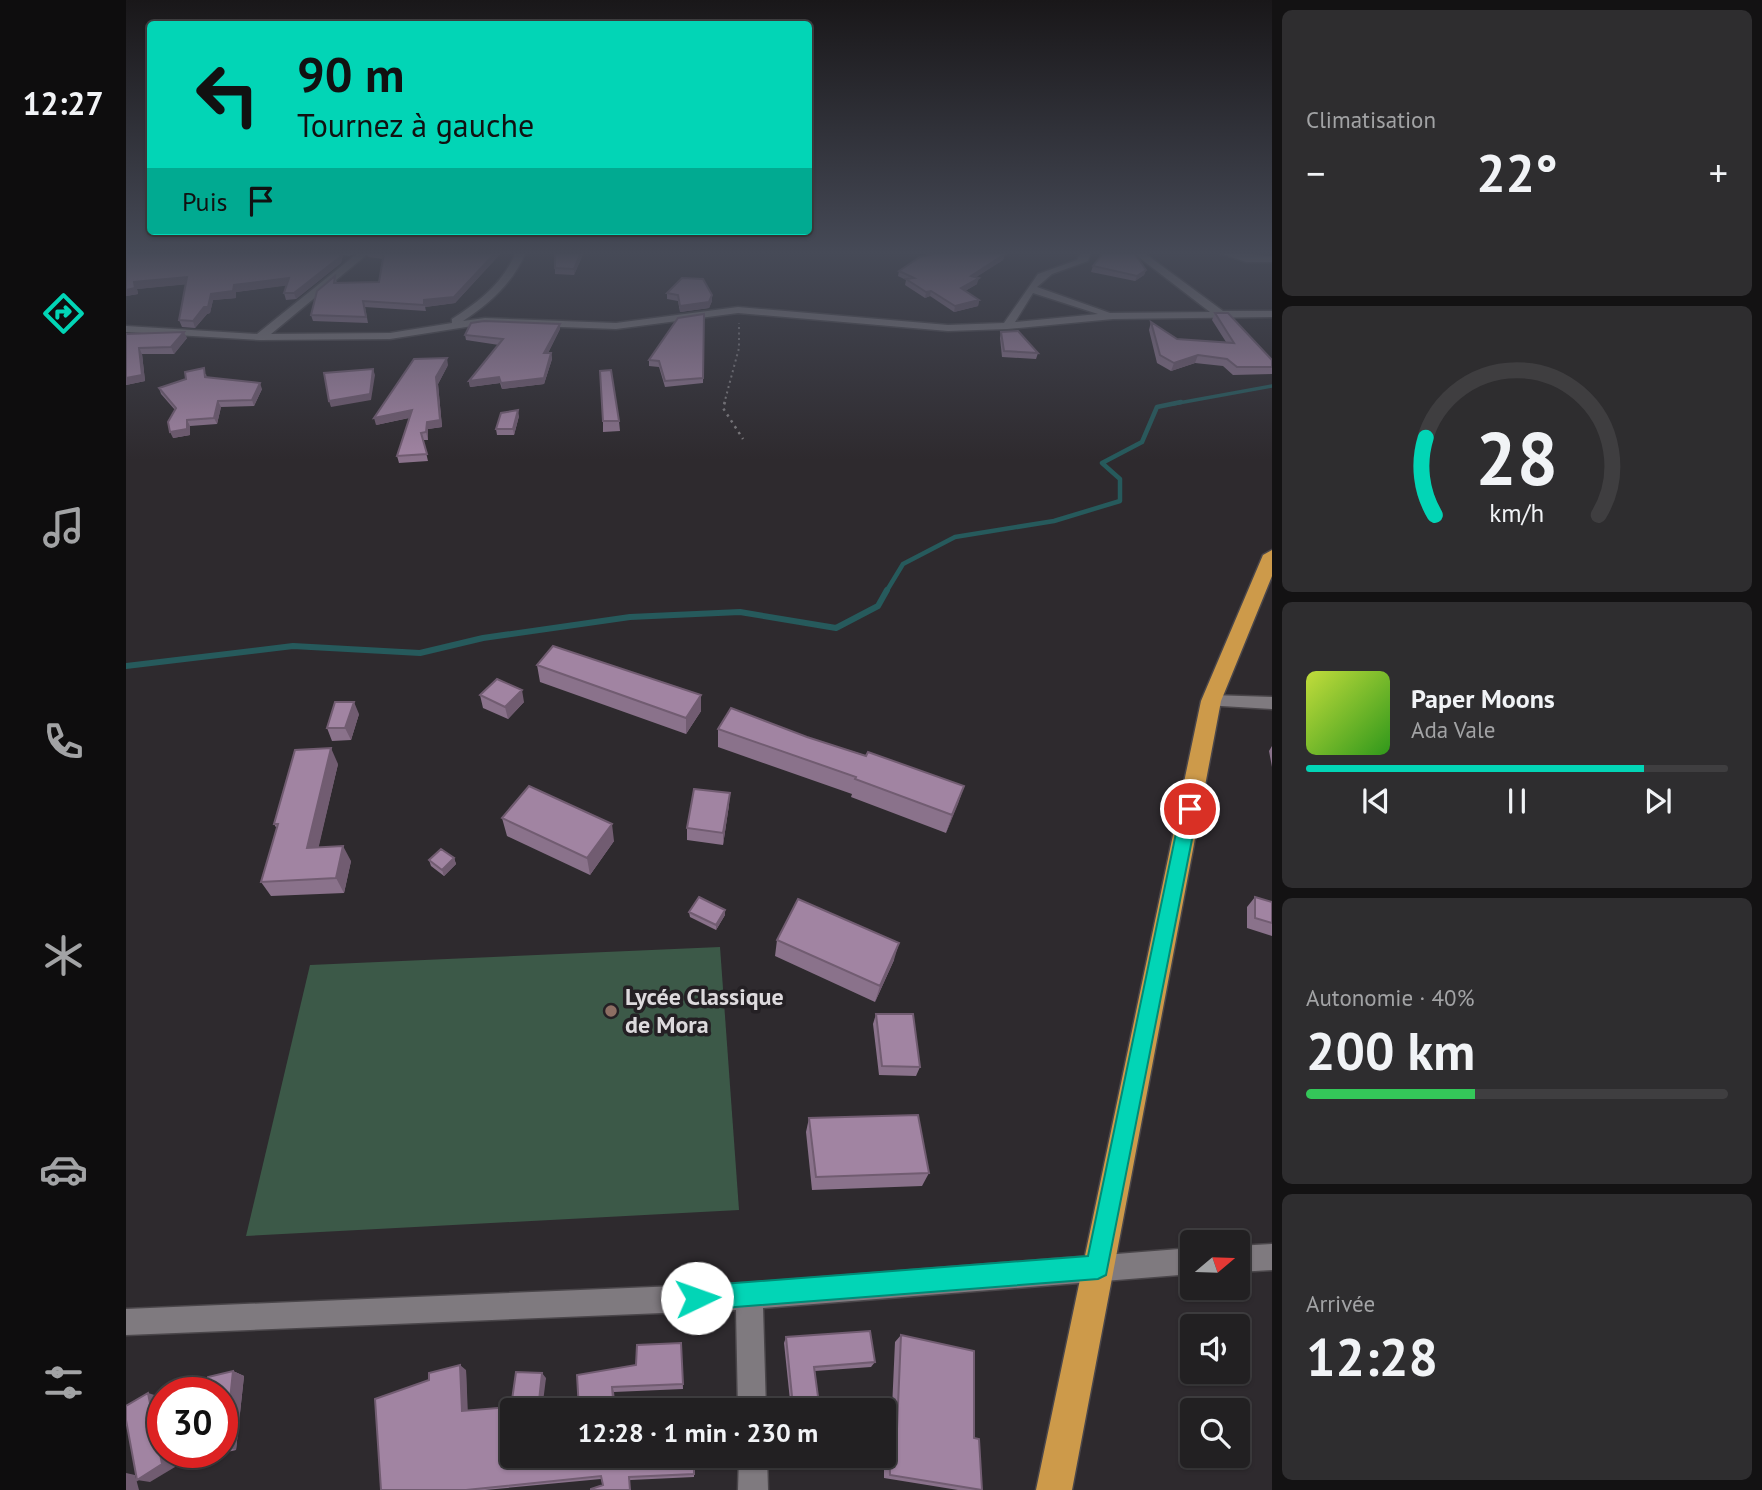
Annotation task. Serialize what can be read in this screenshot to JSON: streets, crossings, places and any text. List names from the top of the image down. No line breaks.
{"places":["Lycée Classique de Mora"],"north":"right","page":{"tabs":"12:27","tile":["Climatisation",["Autonomie · 40%","200 km"],["Arrivée","12:28"]],"turn":["90 m","Tournez à gauche"],"heat":["−","22°","+"],"then":"Puis","song":["Paper Moons","Ada Vale"],"limit":"30","trip":"12:28 · 1 min · 230 m","gauge":["28","km/h"]}}
